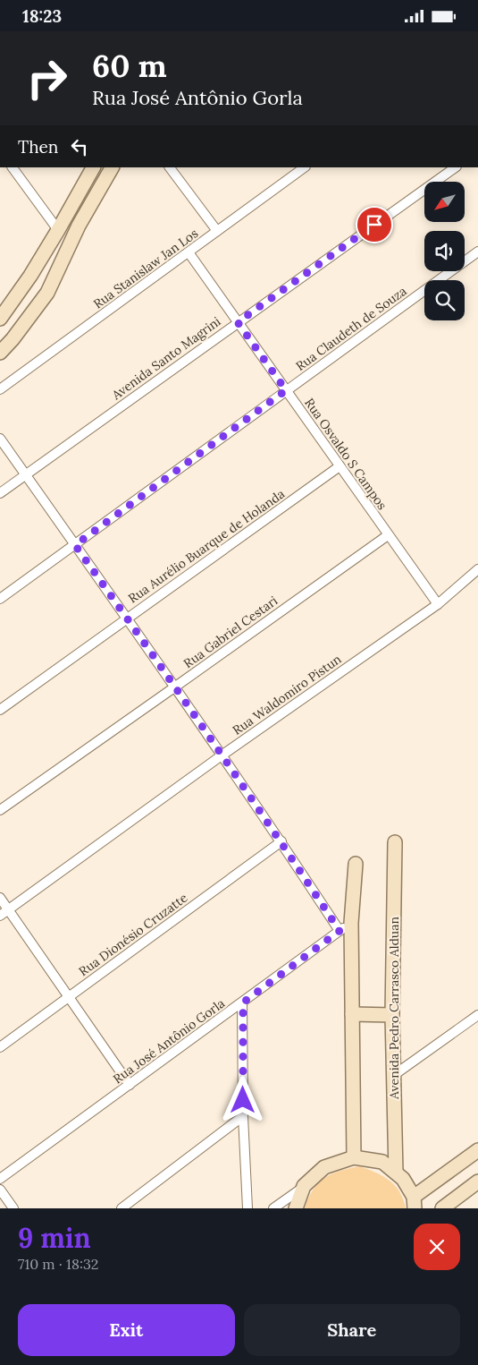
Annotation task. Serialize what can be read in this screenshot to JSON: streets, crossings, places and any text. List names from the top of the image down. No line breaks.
{"streets":{"street":["Rua Stanislaw Jan Los","Rua Claudeth de Souza","Avenida Santo Magrini","Rua Osvaldo S Campos","Rua Aurélio Buarque de Holanda","Rua Gabriel Cestari","Rua Waldomiro Pistun","Rua Dionésio Cruzatte","Avenida Pedro Carrasco Alduan","Rua José Antônio Gorla"]},"crossings":[["Rua Stanislaw Jan Los","Rua Osvaldo S Campos"],["Rua Claudeth de Souza","Rua Osvaldo S Campos"],["Avenida Santo Magrini","Rua Osvaldo S Campos"],["Rua Osvaldo S Campos","Rua Aurélio Buarque de Holanda"],["Rua Osvaldo S Campos","Rua Gabriel Cestari"],["Rua Osvaldo S Campos","Rua Waldomiro Pistun"]],"north":"bottom left","page":{"status":"18:23","turn":["60 m","Rua José Antônio Gorla"],"then":"Then","heading":["9 min","710 m · 18:32"],"buttons":["Exit","Share"]}}
